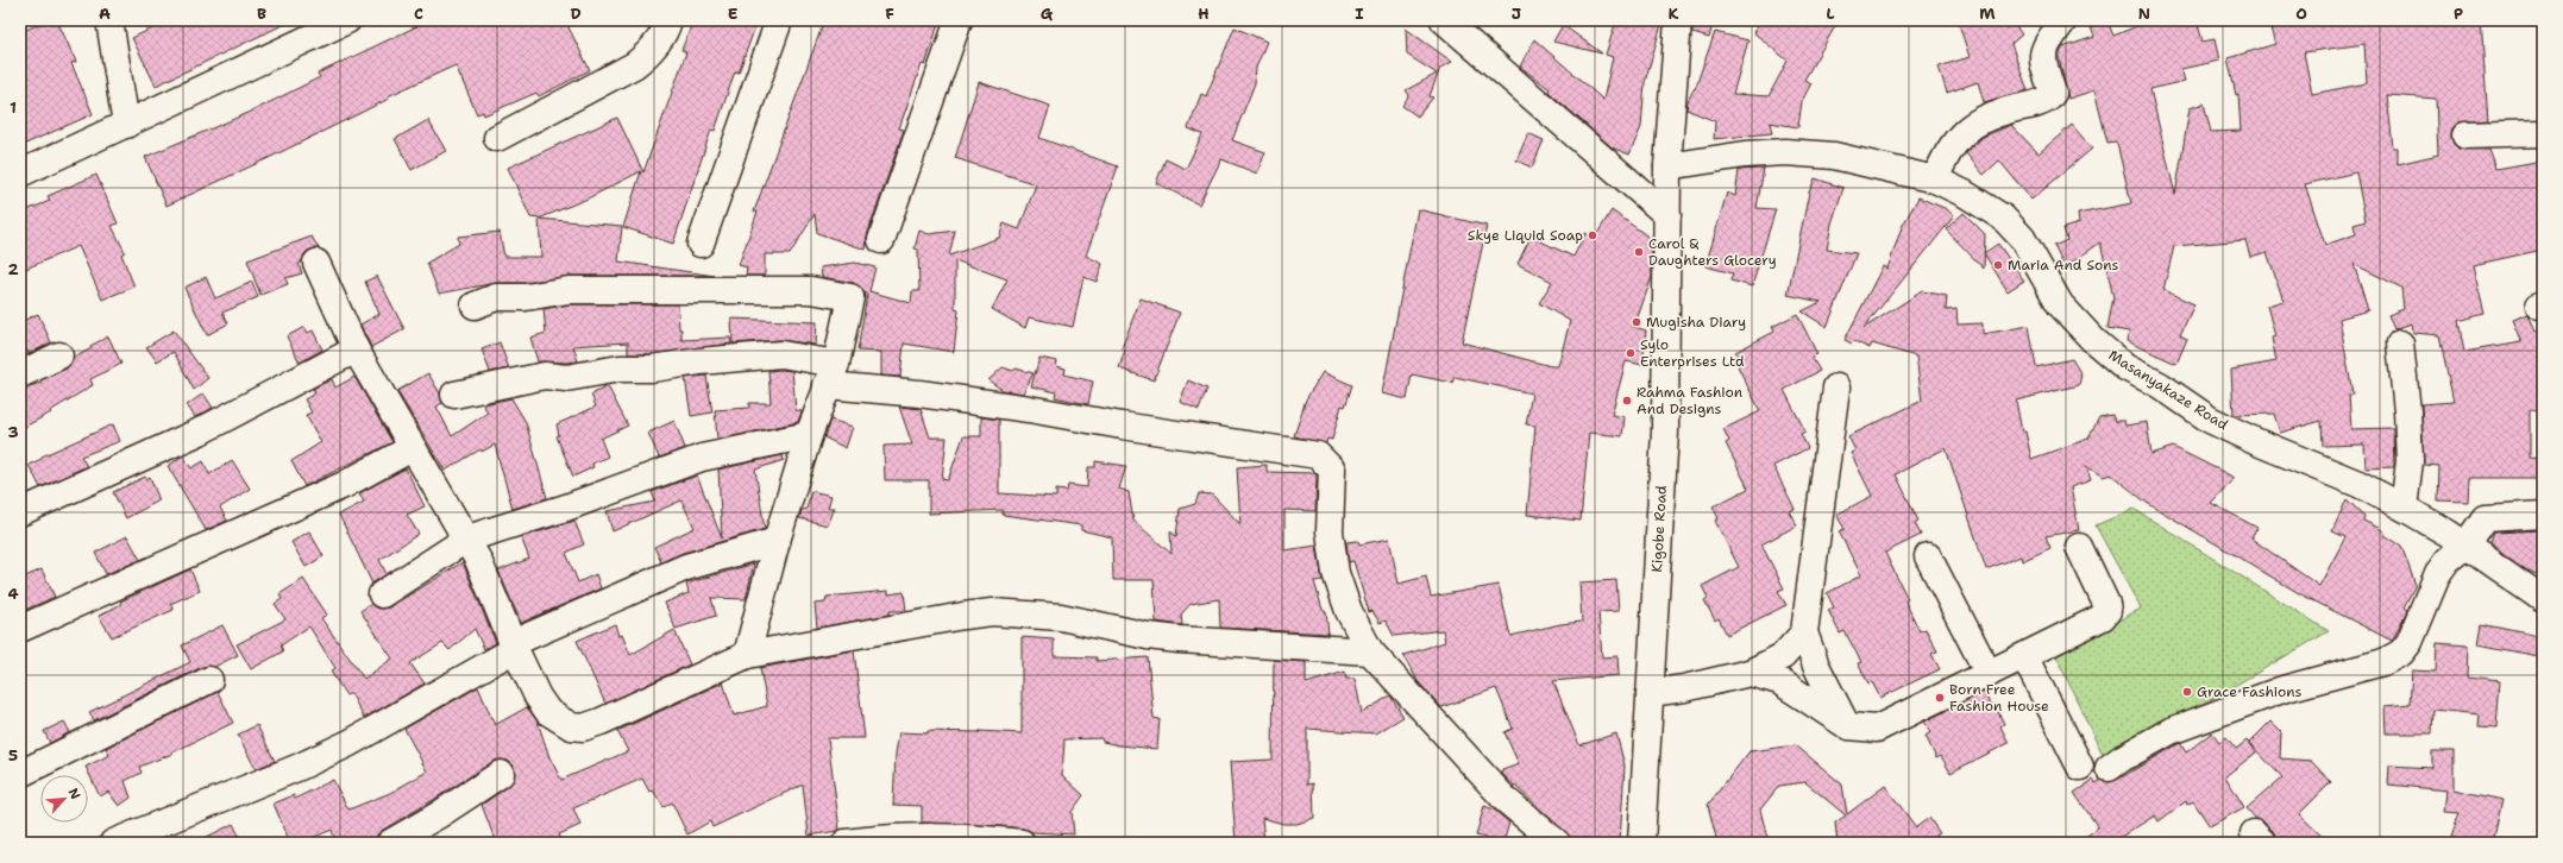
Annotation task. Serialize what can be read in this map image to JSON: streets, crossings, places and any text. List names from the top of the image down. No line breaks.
{"streets":{"street":["Masanyakaze Road","Kigobe Road"]},"crossings":[["Masanyakaze Road","Kigobe Road"]],"places":["Skye Liquid Soap","Carol & Daughters Glocery","Maria And Sons","Mugisha Diary","Sylo Enterprises Ltd","Rahma Fashion And Designs","Grace Fashions","Born Free Fashion House"],"north":"top right","grid":{"columns":["A","B","C","D","E","F","G","H","I","J","K","L","M","N","O","P"],"rows":["1","2","3","4","5"]}}
